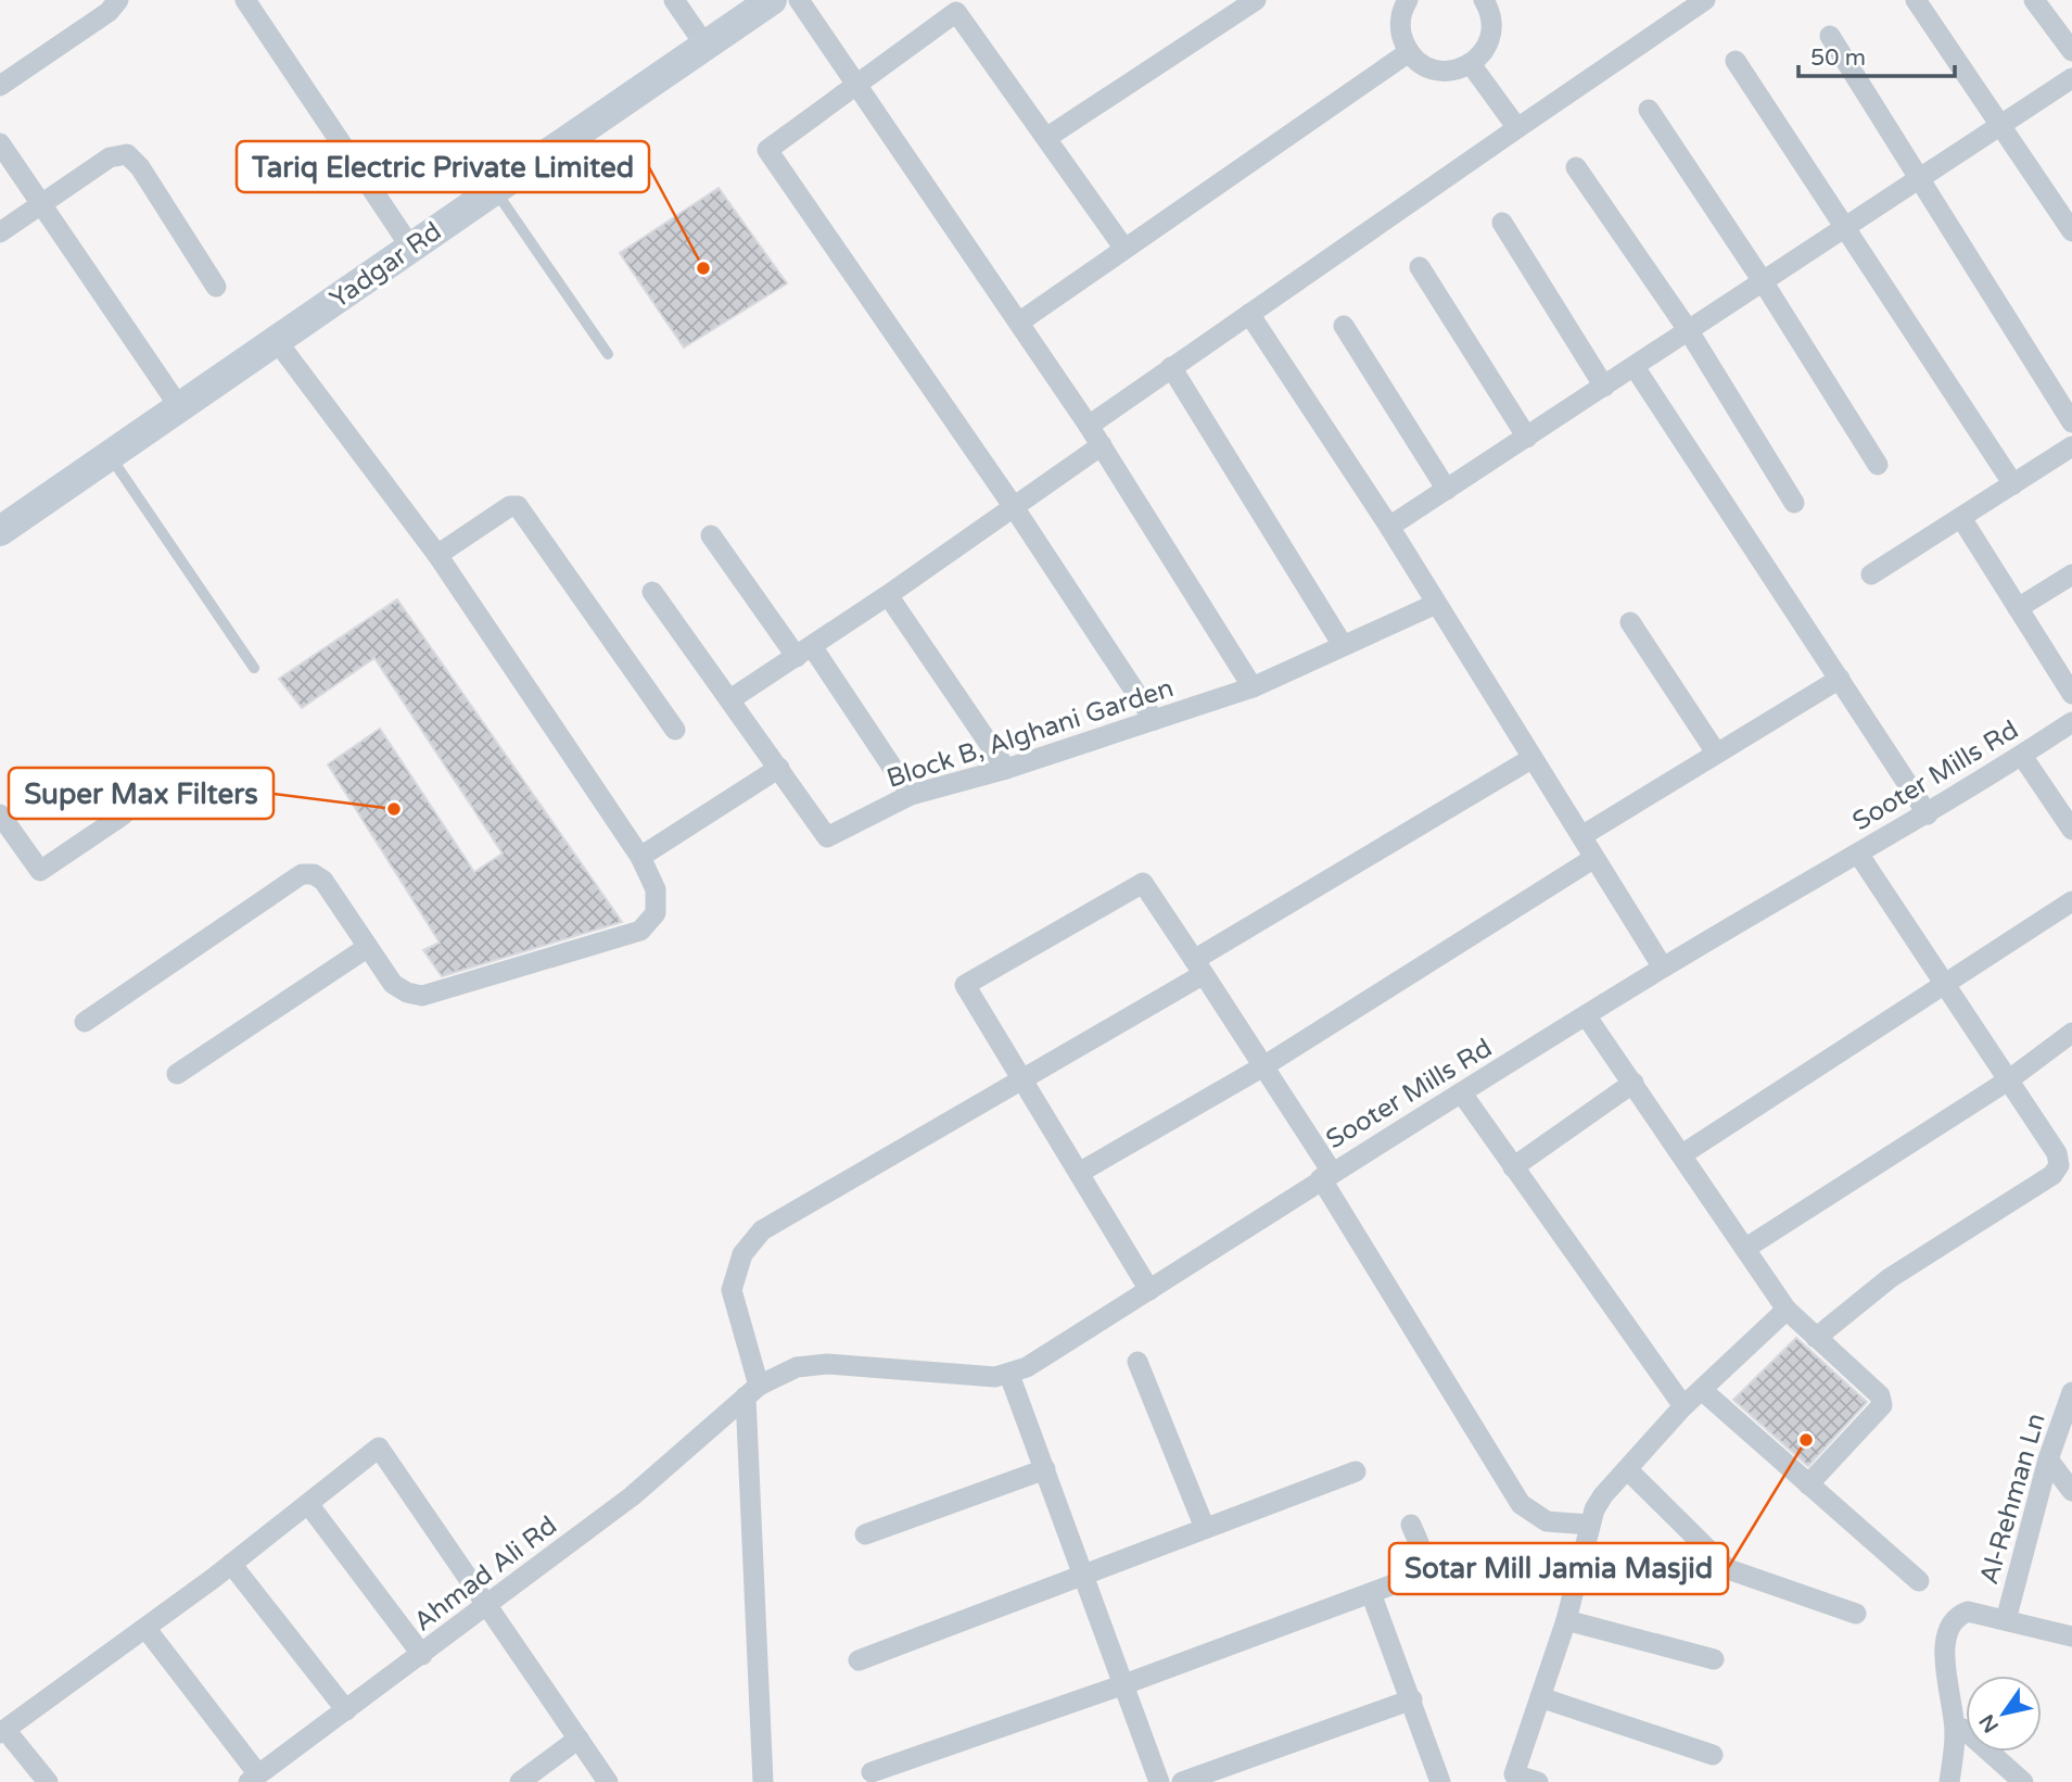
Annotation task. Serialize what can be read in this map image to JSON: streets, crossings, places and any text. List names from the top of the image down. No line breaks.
{"streets":{"street":["Yadgar Rd","Block B, Alghani Garden","Sooter Mills Rd","Al-Rehman Ln","Ahmad Ali Rd"]},"crossings":[["Sooter Mills Rd","Ahmad Ali Rd"]],"places":["Tariq Electric Private Limited","Super Max Filters","Sotar Mill Jamia Masjid"],"scale_bar":"50 m","north":"bottom left"}
